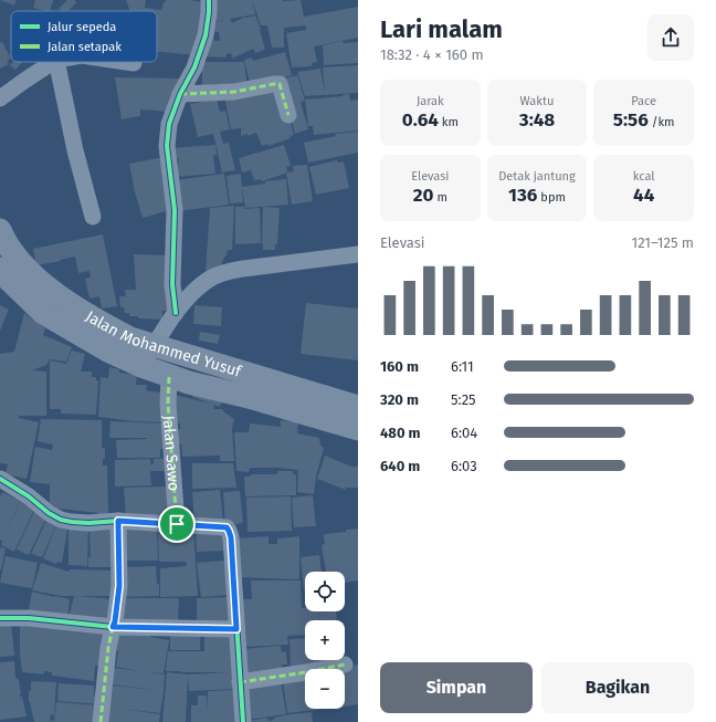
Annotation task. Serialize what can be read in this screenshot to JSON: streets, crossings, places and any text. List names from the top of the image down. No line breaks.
{"streets":{"main road":["Jalan Mohammed Yusuf"],"street":["Jalan Sawo"]},"crossings":[["Jalan Mohammed Yusuf","Jalan Sawo"]],"legend":["Jalur sepeda","Jalan setapak"],"page":{"heading":["Lari malam","18:32 · 4 × 160 m"],"stats":[["Jarak","0.64 km"],["Waktu","3:48"],["Pace","5:56 /km"],["Elevasi","20 m"],["Detak jantung","136 bpm"],["kcal","44"]],"chart":["Elevasi","121–125 m"],"list":[{"name":"160 m","note":"6:11"},{"name":"320 m","note":"5:25"},{"name":"480 m","note":"6:04"},{"name":"640 m","note":"6:03"}],"map_buttons":["+","−"],"buttons":["Simpan","Bagikan"]}}
